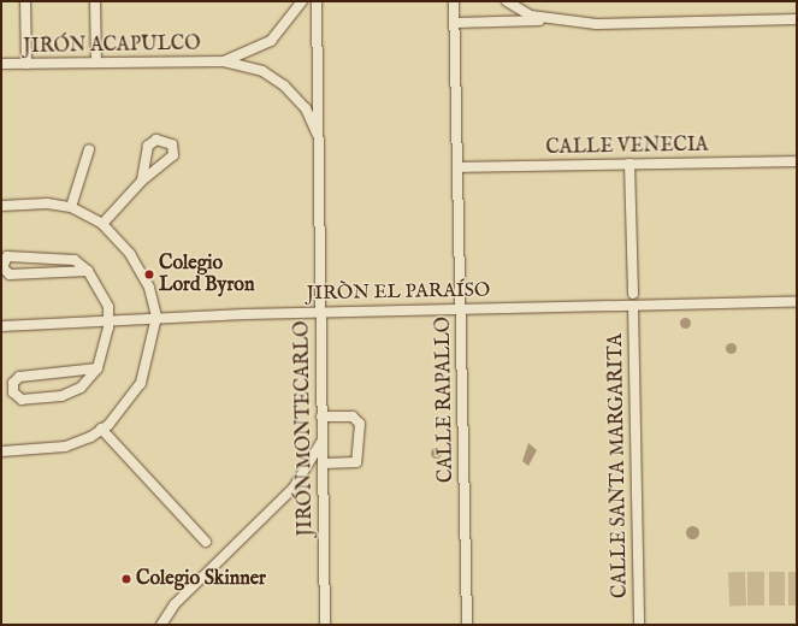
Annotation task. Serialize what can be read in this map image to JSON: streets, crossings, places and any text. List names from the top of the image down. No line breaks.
{"streets":{"street":["JIRÓN ACAPULCO","CALLE VENECIA","JIRÒN EL PARAÍSO","CALLE RAPALLO","JIRÓN MONTECARLO","CALLE SANTA MARGARITA"]},"crossings":[["JIRÓN ACAPULCO","JIRÓN MONTECARLO"],["CALLE VENECIA","CALLE RAPALLO"],["JIRÒN EL PARAÍSO","CALLE RAPALLO"],["JIRÒN EL PARAÍSO","JIRÓN MONTECARLO"],["JIRÒN EL PARAÍSO","CALLE SANTA MARGARITA"]],"places":["Colegio Lord Byron","Colegio Skinner"]}
